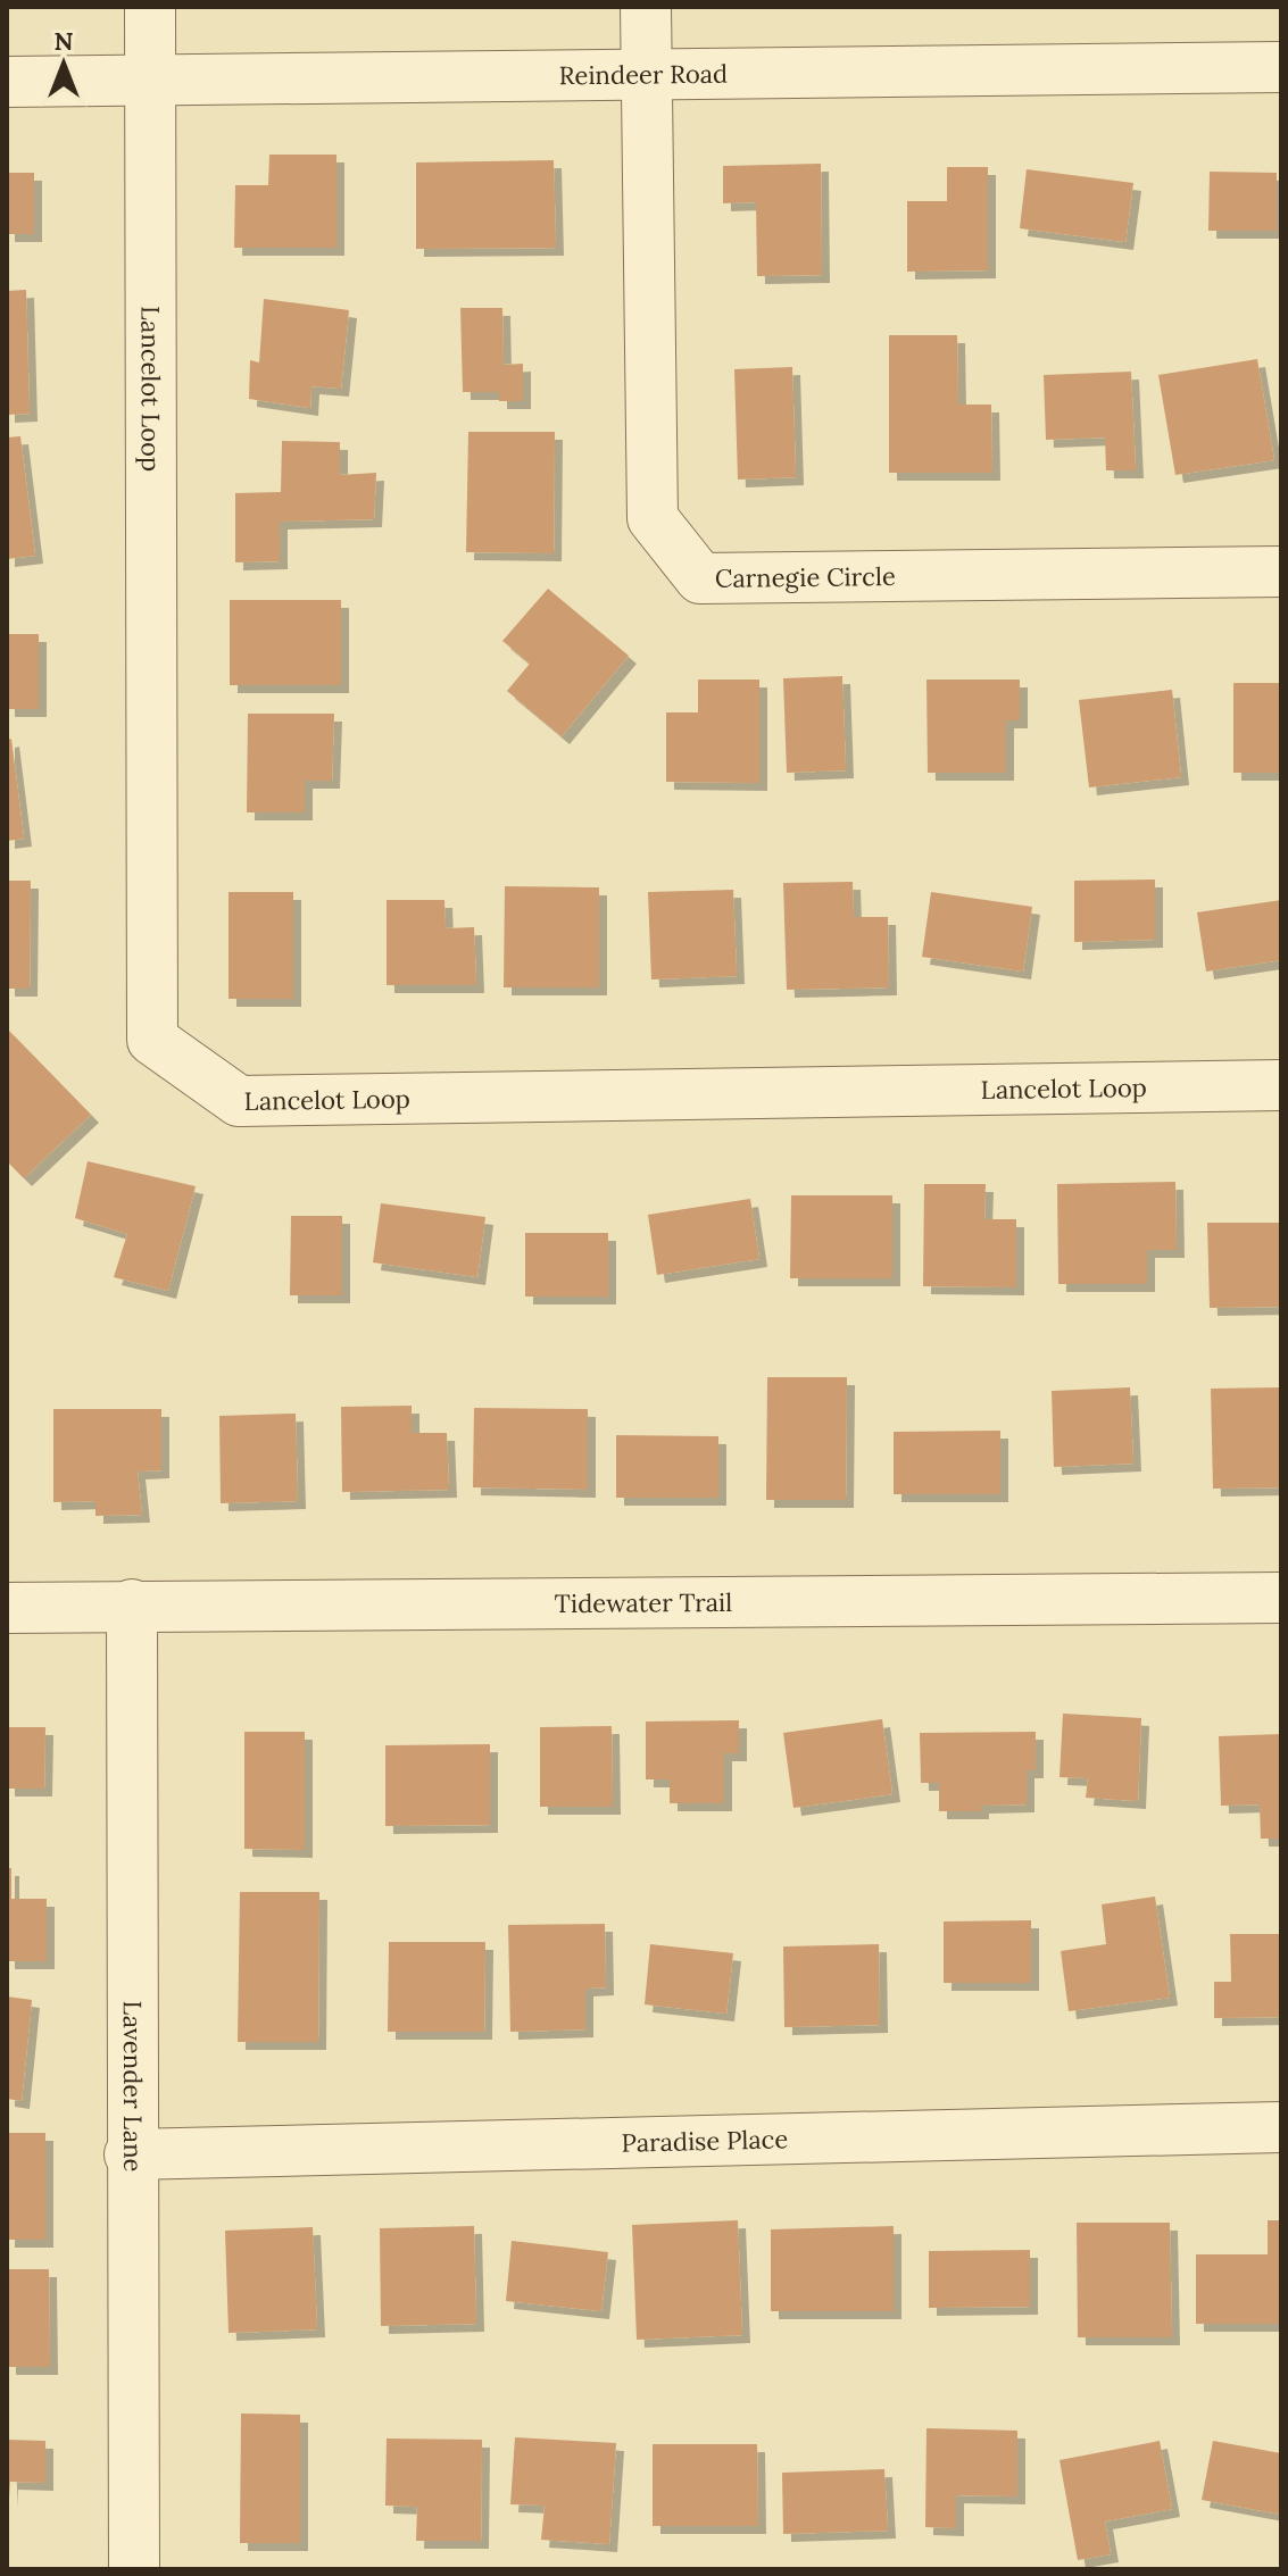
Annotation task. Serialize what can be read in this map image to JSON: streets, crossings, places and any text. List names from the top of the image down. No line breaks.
{"streets":{"street":["Reindeer Road","Lancelot Loop","Carnegie Circle","Tidewater Trail","Lavender Lane","Paradise Place"]},"crossings":[["Reindeer Road","Lancelot Loop"],["Reindeer Road","Carnegie Circle"],["Tidewater Trail","Lavender Lane"],["Lavender Lane","Paradise Place"]],"north":"top"}
